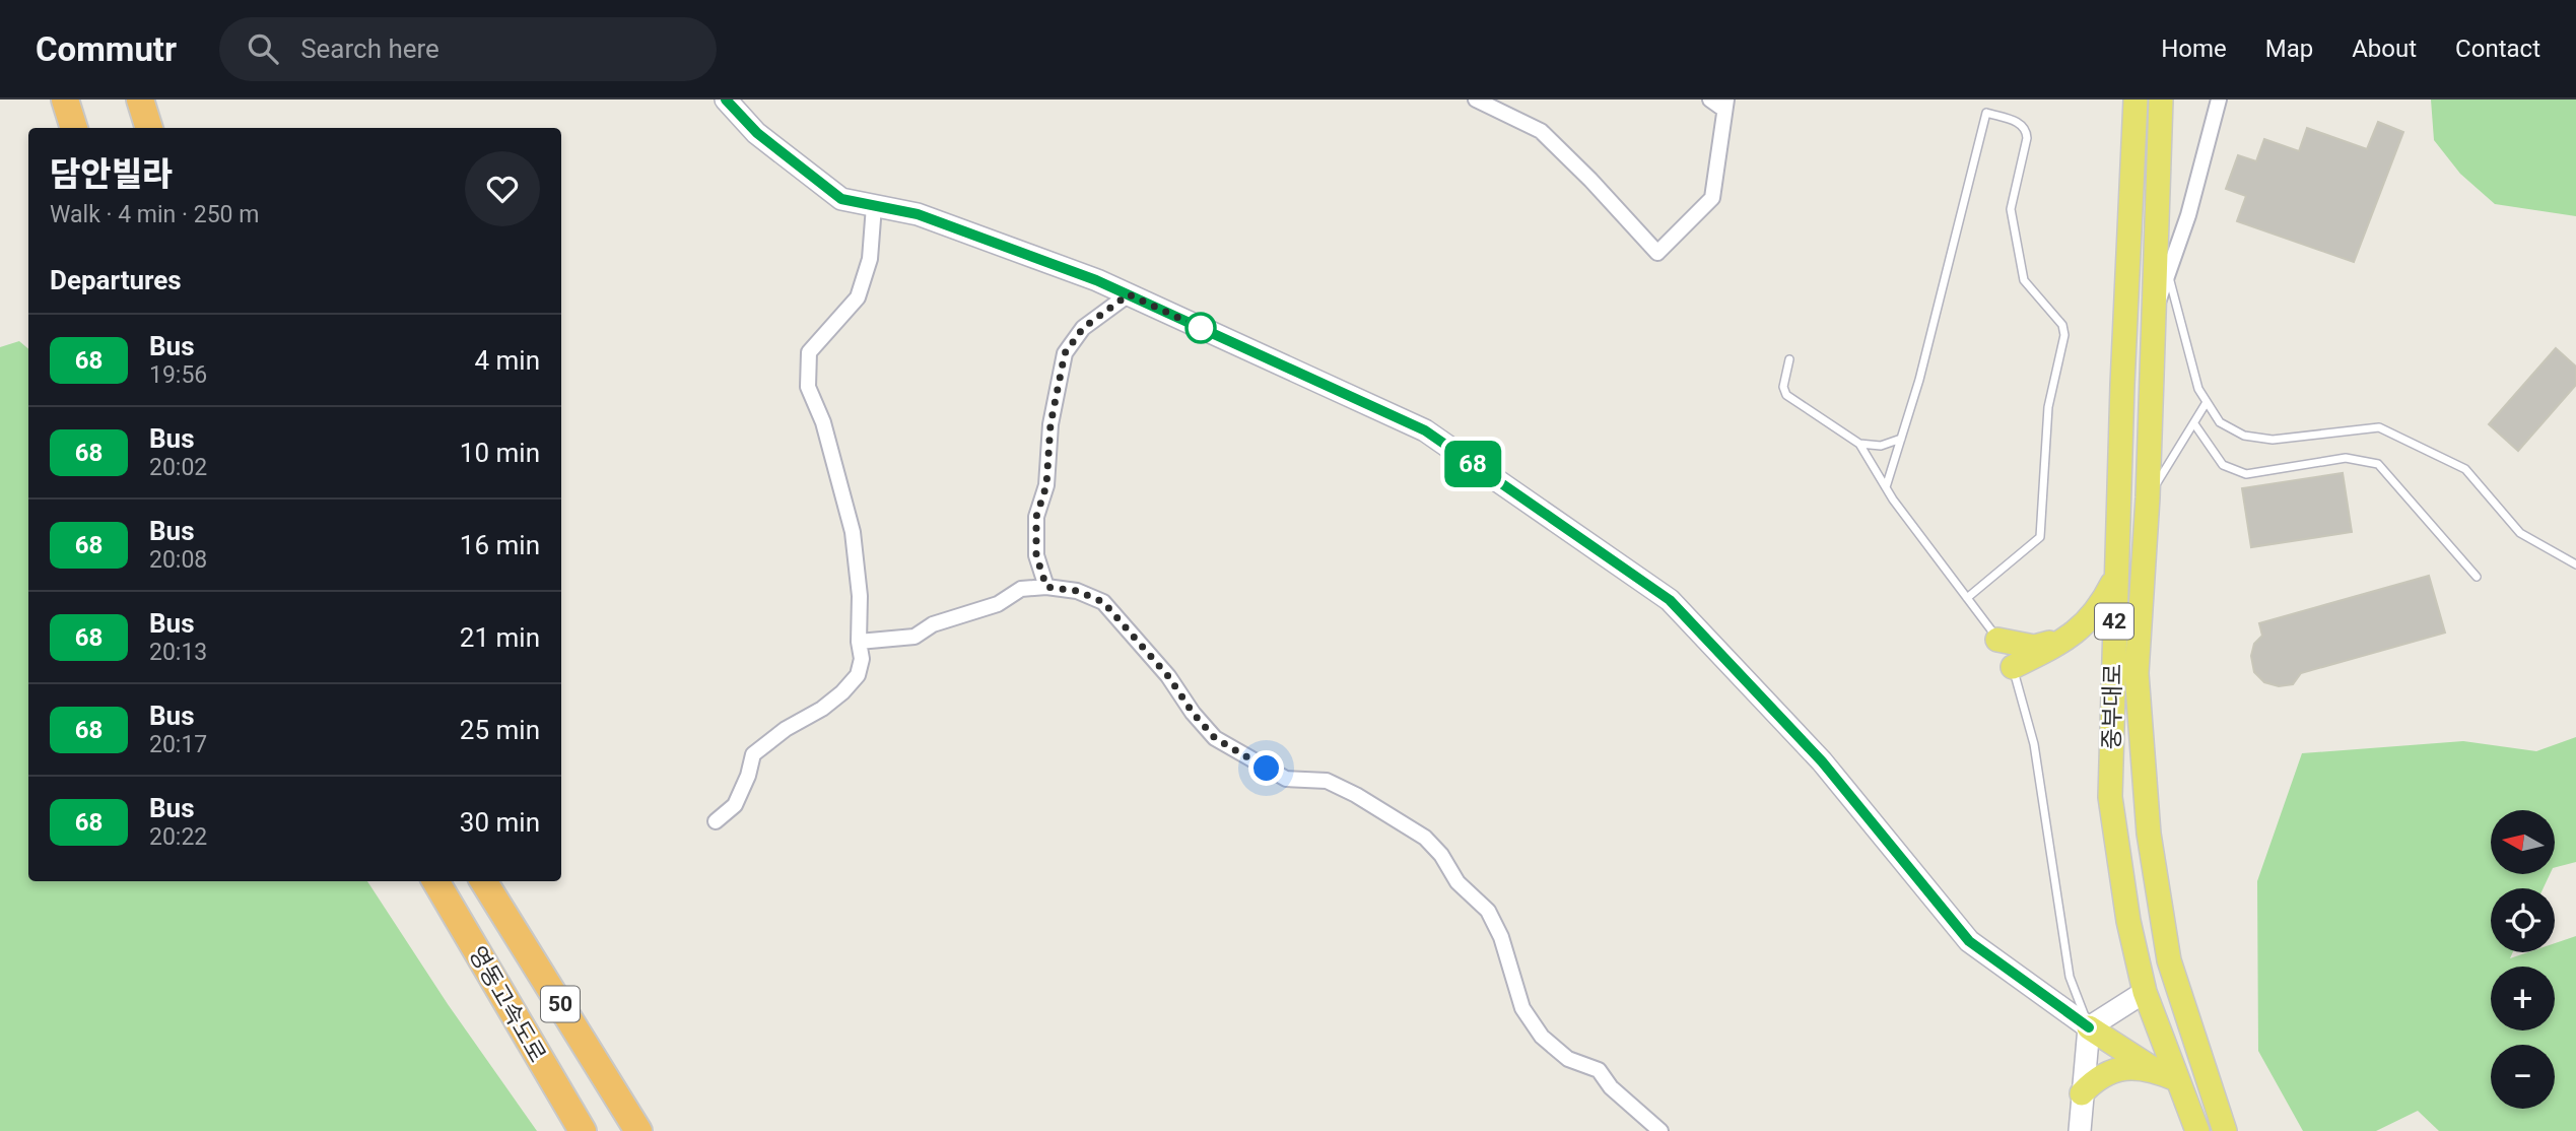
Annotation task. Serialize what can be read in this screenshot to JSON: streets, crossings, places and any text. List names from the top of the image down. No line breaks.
{"streets":{"highway":["영동고속도로","50"],"main road":["42","중부대로"]},"lines":["bus line 68"],"north":"left","page":{"header":"Commutr","search":"Search here","nav":["Home","Map","About","Contact"],"on_map":"68","heading":[["담안빌라","Walk · 4 min · 250 m"],"Departures"],"list":[{"mark":"68","name":"Bus","note":"19:56","value":"4 min"},{"mark":"68","name":"Bus","note":"20:02","value":"10 min"},{"mark":"68","name":"Bus","note":"20:08","value":"16 min"},{"mark":"68","name":"Bus","note":"20:13","value":"21 min"},{"mark":"68","name":"Bus","note":"20:17","value":"25 min"},{"mark":"68","name":"Bus","note":"20:22","value":"30 min"}],"map_buttons":["+","−"]}}
